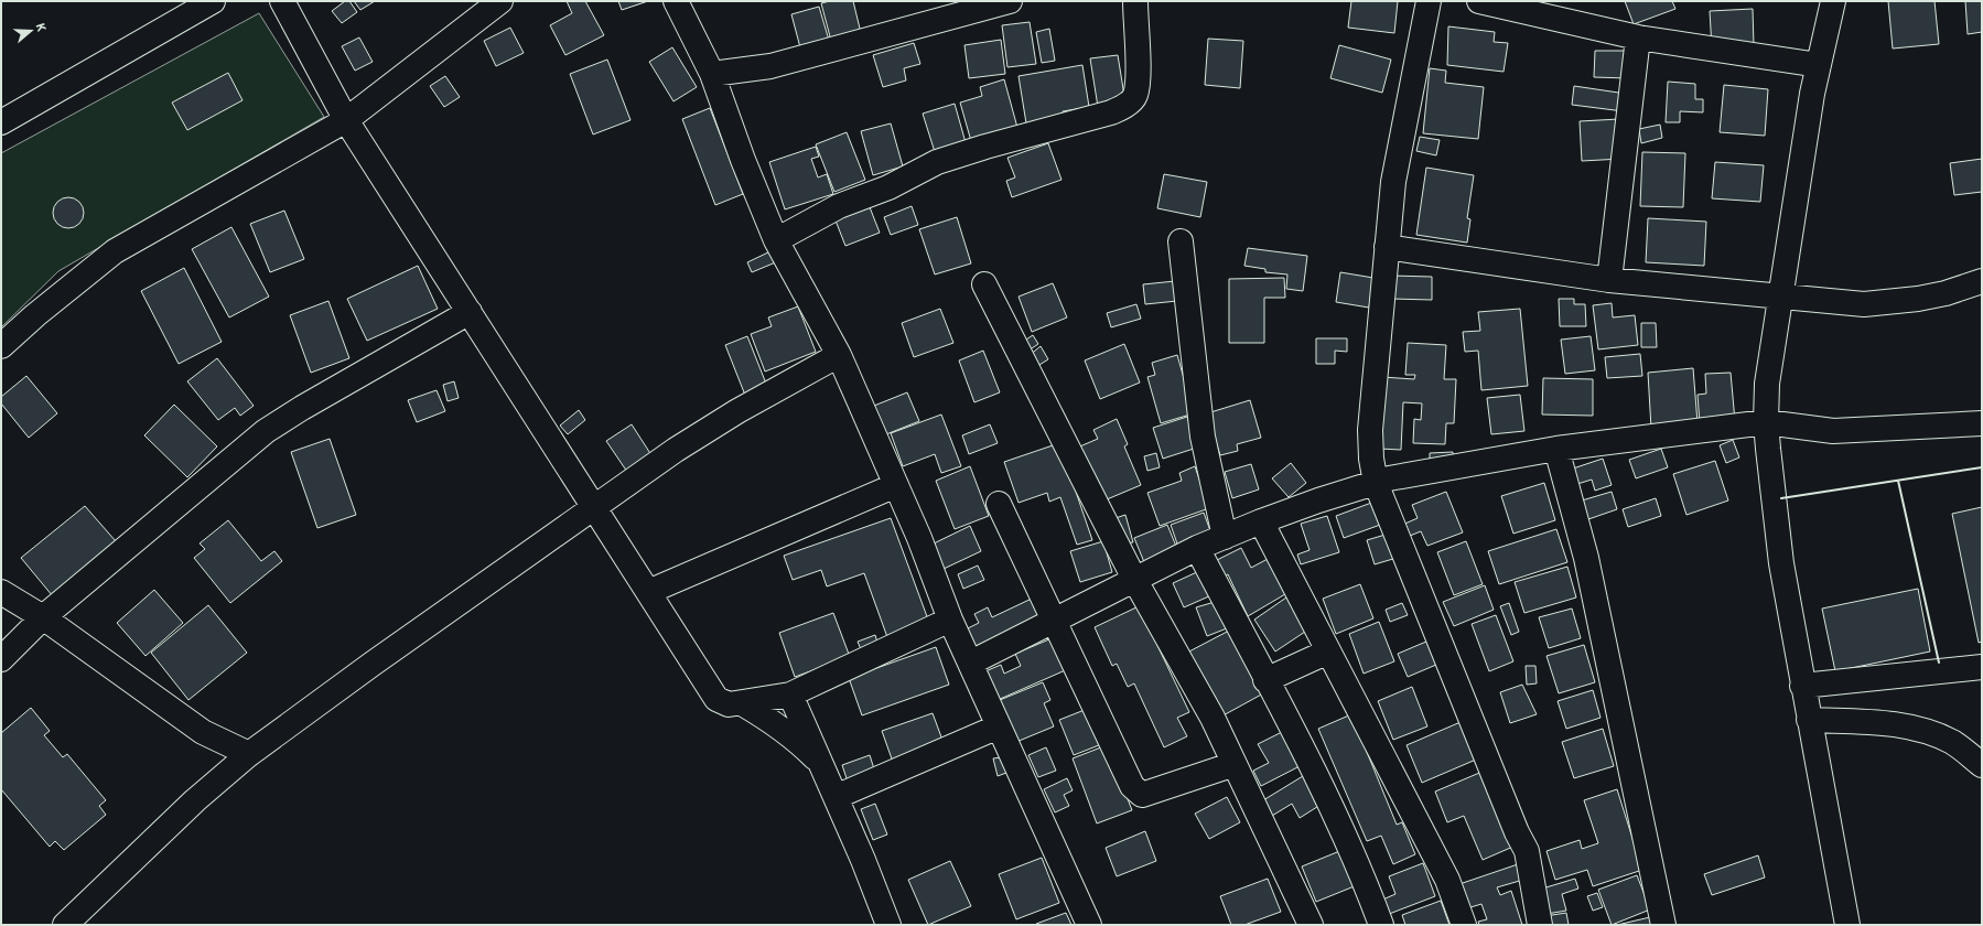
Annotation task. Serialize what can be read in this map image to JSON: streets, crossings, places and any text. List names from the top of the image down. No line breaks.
{"north":"right"}
